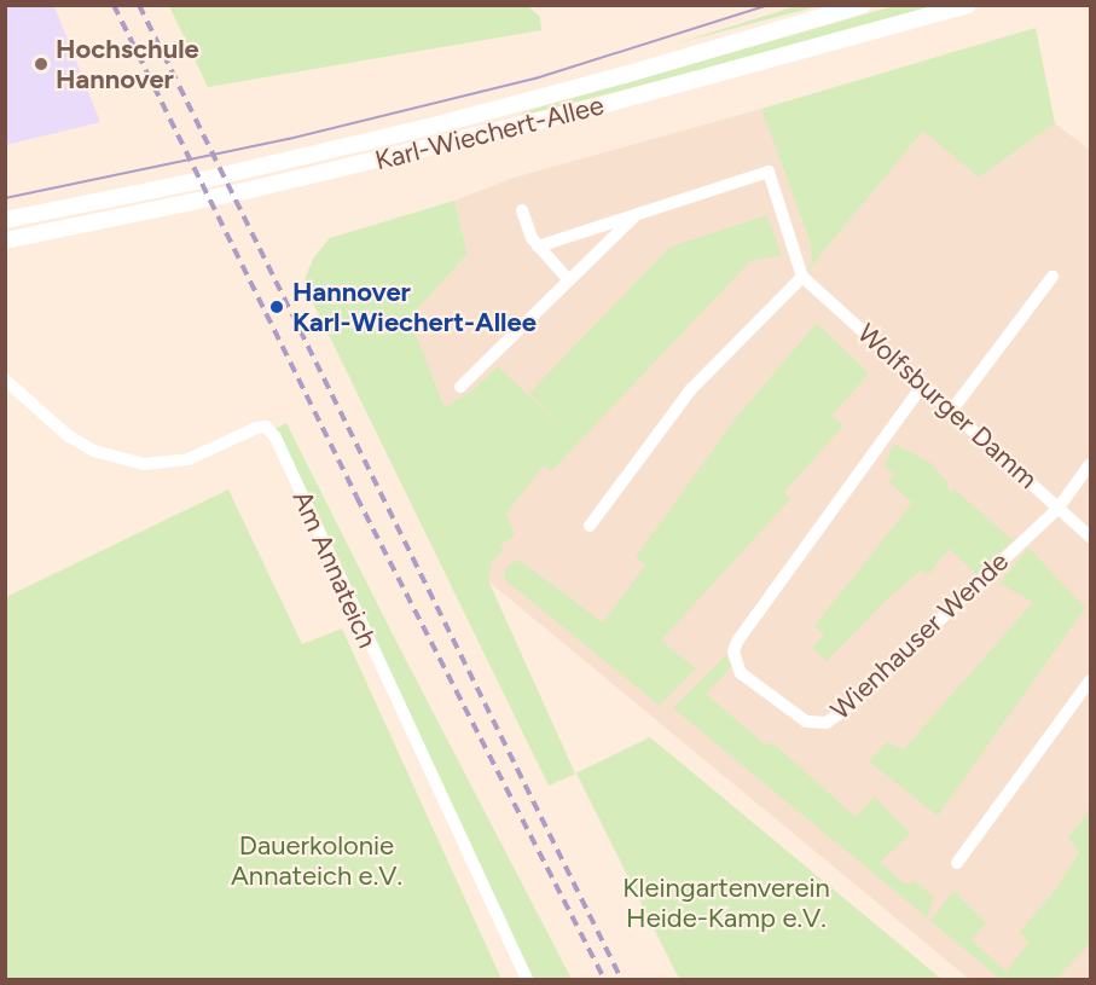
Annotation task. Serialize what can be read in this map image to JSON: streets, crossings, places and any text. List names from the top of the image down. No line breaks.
{"streets":{"main road":["Karl-Wiechert-Allee"],"street":["Wolfsburger Damm","Am Annateich","Wienhauser Wende"]},"crossings":[["Wolfsburger Damm","Wienhauser Wende"]],"parks":["Dauerkolonie Annateich e.V.","Kleingartenverein Heide-Kamp e.V."],"places":["Hochschule Hannover","Hannover Karl-Wiechert-Allee"]}
